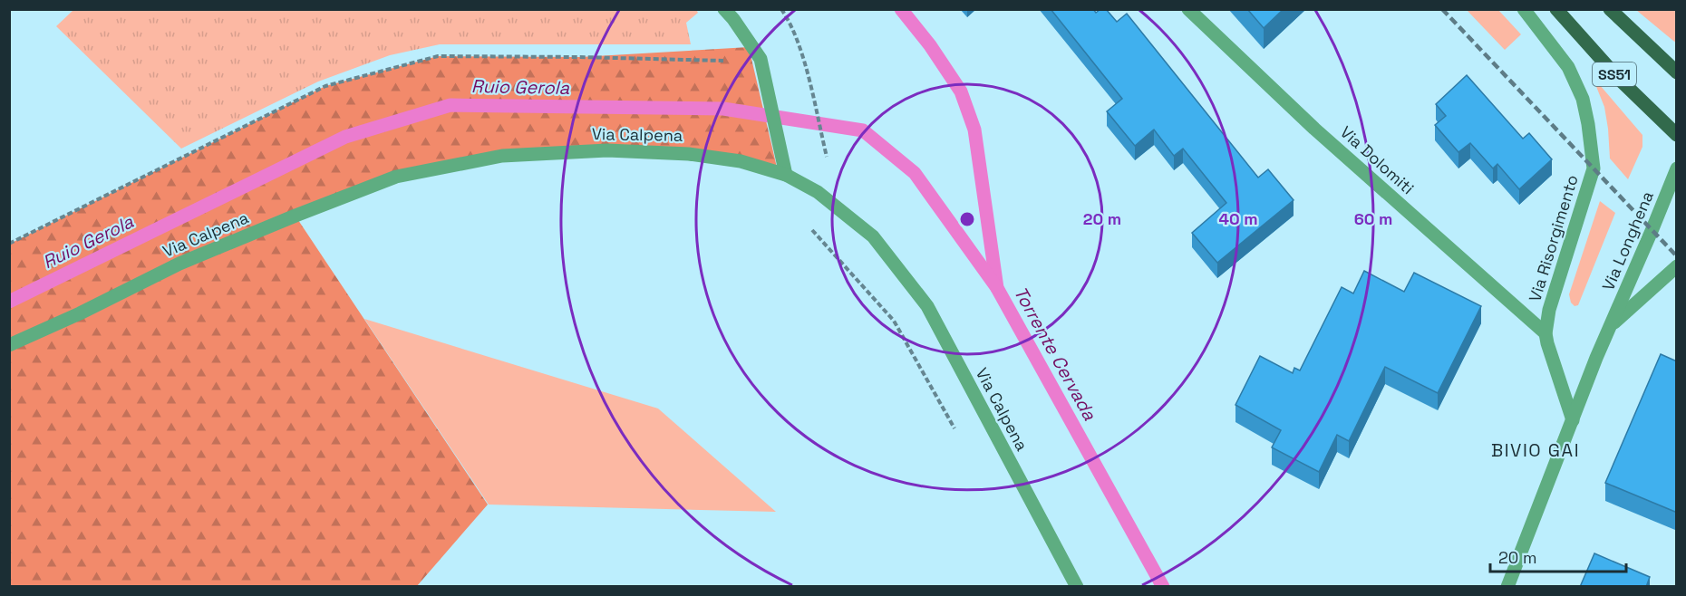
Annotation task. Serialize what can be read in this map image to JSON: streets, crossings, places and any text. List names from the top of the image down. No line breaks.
{"streets":{"main road":["SS51"],"street":["Via Calpena","Via Dolomiti","Via Risorgimento","Via Longhena"]},"crossings":[["Via Dolomiti","Via Risorgimento"],["Via Risorgimento","Via Longhena"]],"districts":["BIVIO GAI"],"water":["Ruio Gerola","Torrente Cervada"],"scale_bar":"20 m","rings":["20 m","40 m","60 m"]}
